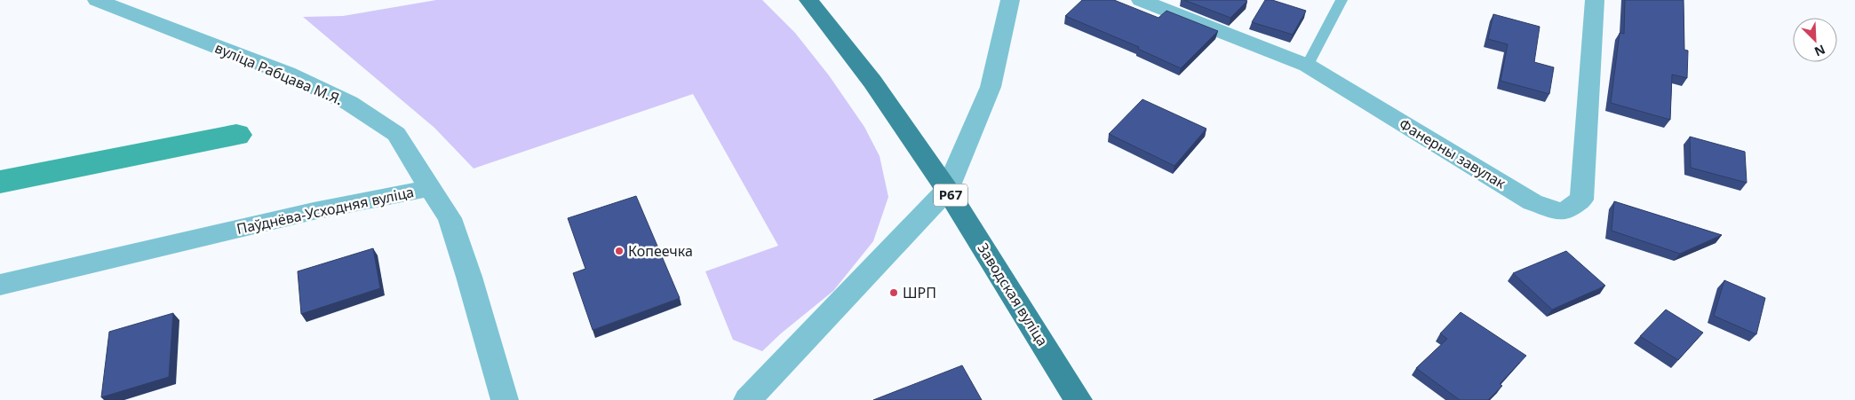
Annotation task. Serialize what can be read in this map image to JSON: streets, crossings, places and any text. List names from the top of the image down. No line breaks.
{"streets":{"main road":["Р67","Заводская вуліца"],"street":["вуліца Рабцава М.Я.","Фанерны завулак","Паўднёва-Усходняя вуліца"]},"crossings":[["вуліца Рабцава М.Я.","Паўднёва-Усходняя вуліца"]],"places":["Копеечка","ШРП"],"north":"bottom right"}
